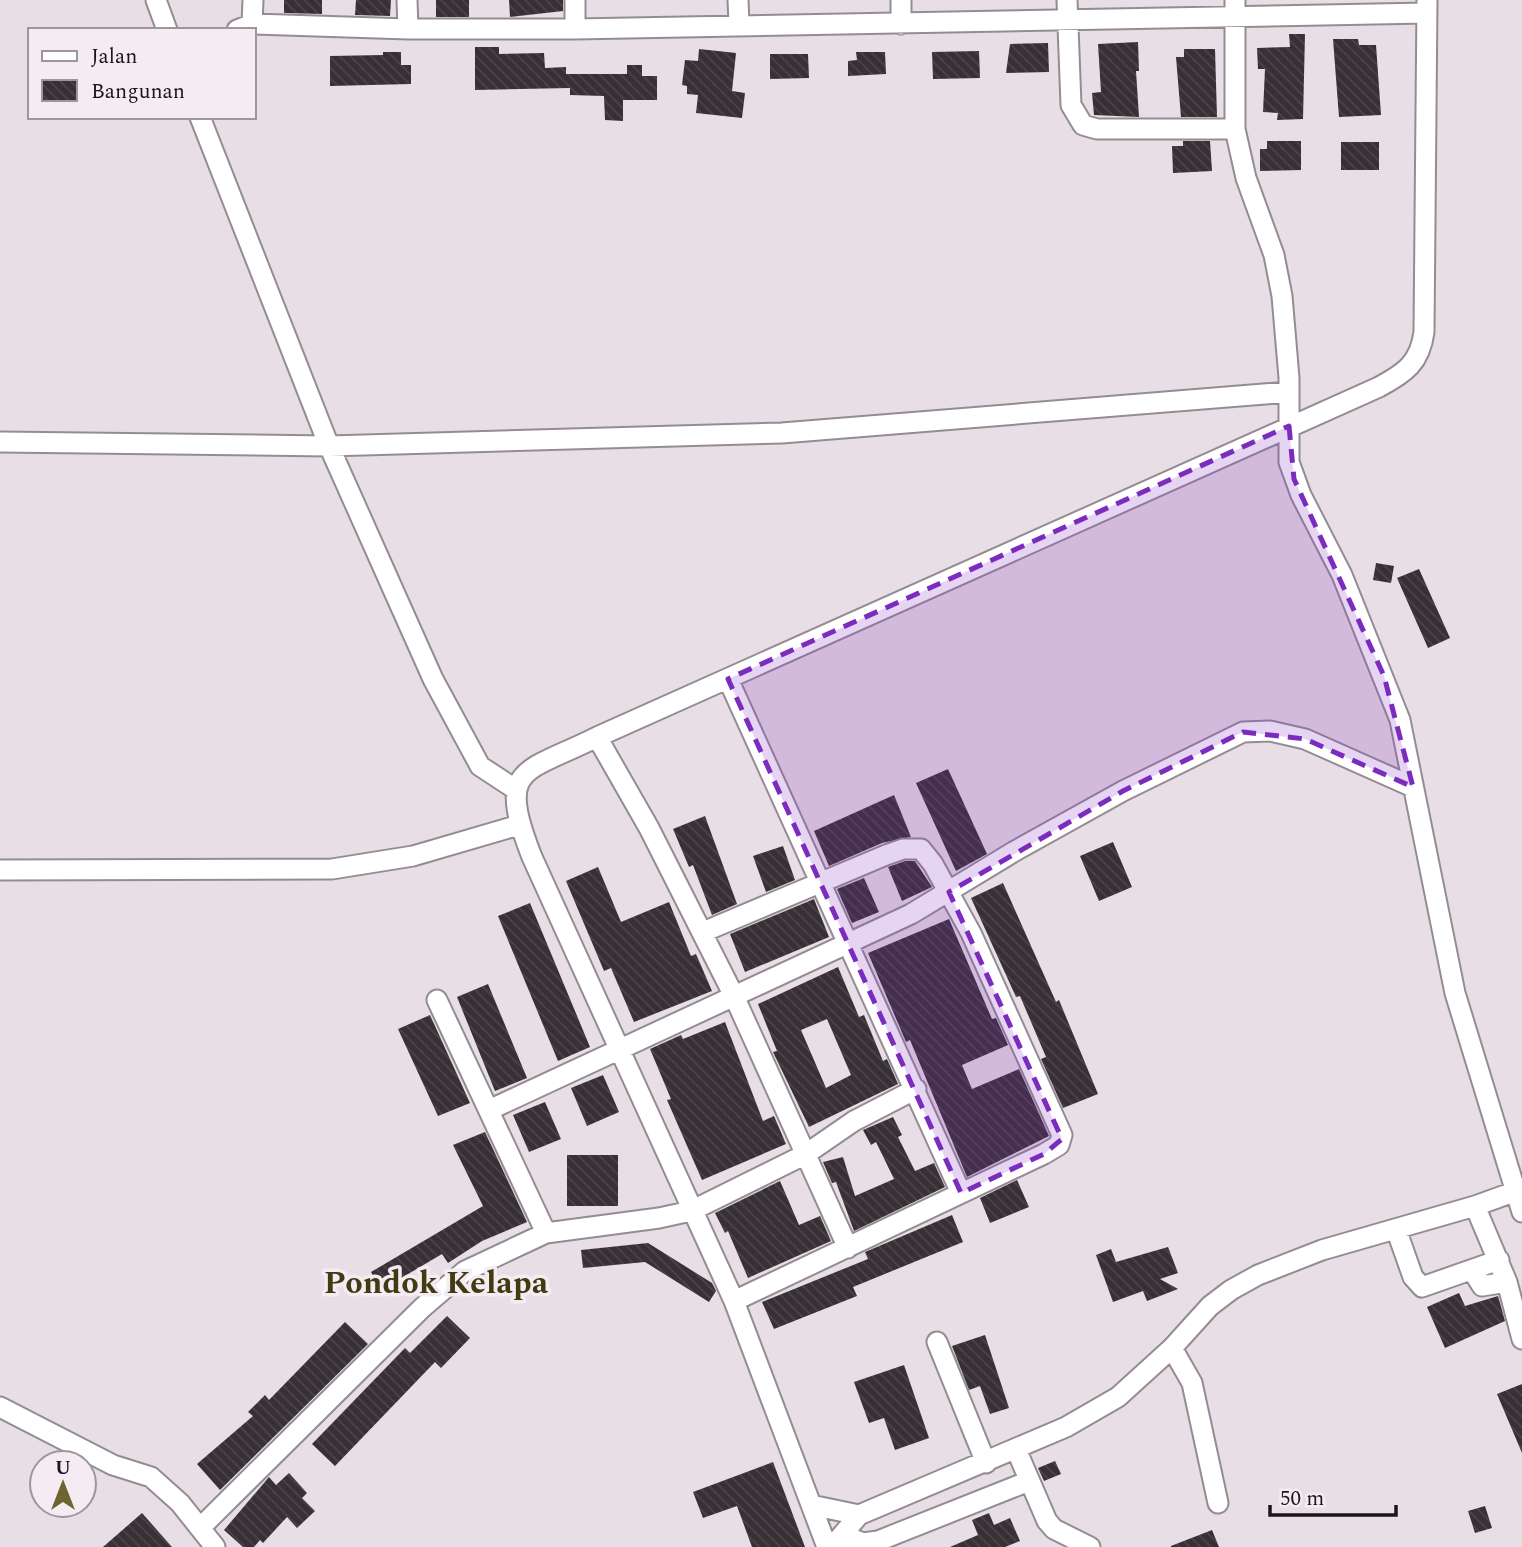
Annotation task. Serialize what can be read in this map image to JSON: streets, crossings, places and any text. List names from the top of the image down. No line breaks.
{"districts":["Pondok Kelapa"],"legend":["Jalan","Bangunan"],"scale_bar":"50 m","north":"top"}
